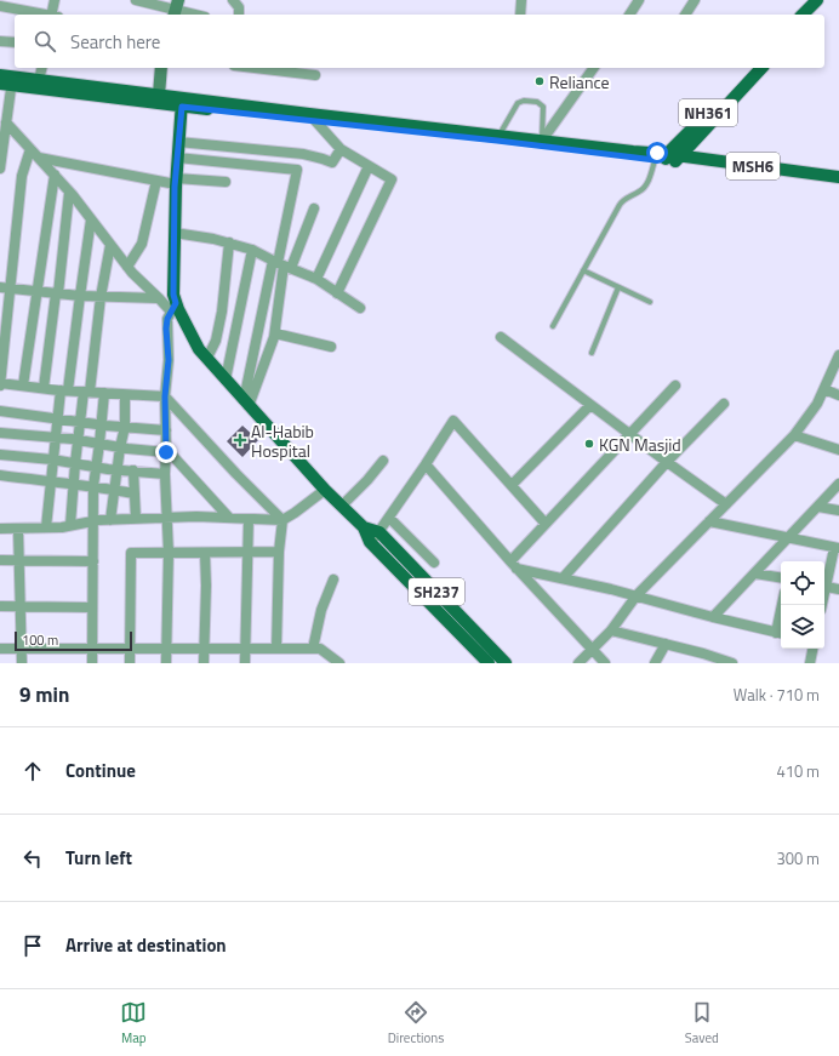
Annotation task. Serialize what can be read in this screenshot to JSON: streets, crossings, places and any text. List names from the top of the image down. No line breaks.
{"streets":{"main road":["NH361","MSH6","SH237"]},"crossings":[["NH361","MSH6"]],"places":{"other":["Reliance","KGN Masjid"],"health":["Al-Habib Hospital"]},"scale_bar":"100 m","page":{"search":"Search here","scale":"100 m","heading":["9 min","Walk · 710 m"],"list":[["Continue","410 m"],["Turn left","300 m"],"Arrive at destination"],"nav":["Map","Directions","Saved"]}}
